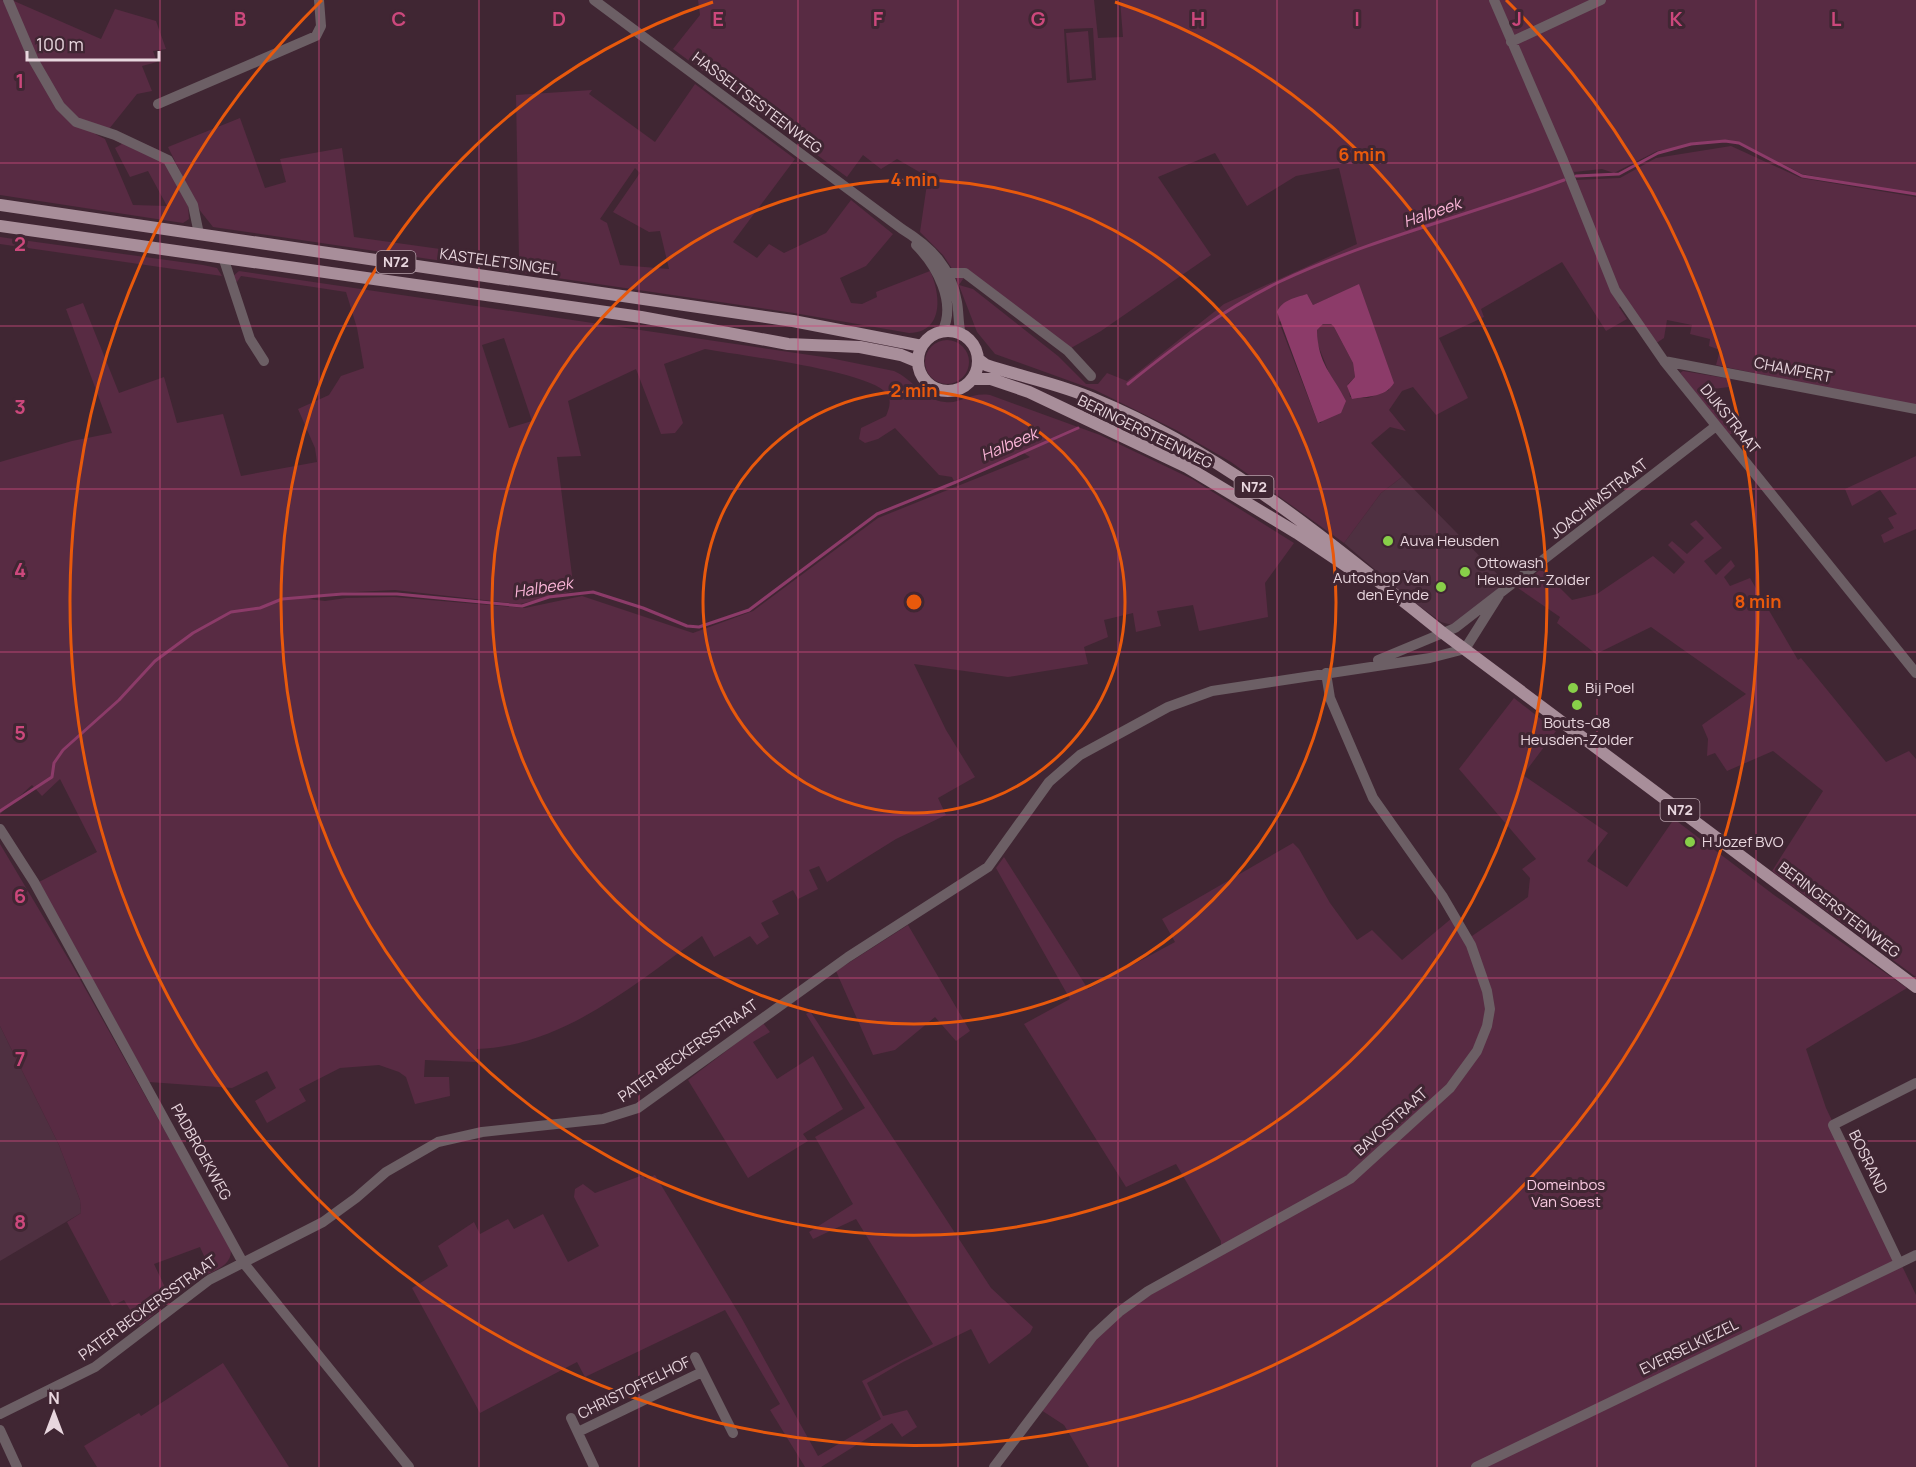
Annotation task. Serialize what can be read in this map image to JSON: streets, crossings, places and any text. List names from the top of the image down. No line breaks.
{"streets":{"main road":["HASSELTSESTEENWEG","N72","KASTELETSINGEL","BERINGERSTEENWEG"],"street":["CHAMPERT","DIJKSTRAAT","JOACHIMSTRAAT","PATER BECKERSSTRAAT","BAVOSTRAAT","PADBROEKWEG","BOSRAND","EVERSELKIEZEL","CHRISTOFFELHOF"]},"crossings":[["HASSELTSESTEENWEG","N72"],["HASSELTSESTEENWEG","KASTELETSINGEL"],["N72","KASTELETSINGEL"],["N72","BERINGERSTEENWEG"],["CHAMPERT","DIJKSTRAAT"],["DIJKSTRAAT","JOACHIMSTRAAT"],["BERINGERSTEENWEG","JOACHIMSTRAAT"],["BERINGERSTEENWEG","PATER BECKERSSTRAAT"],["JOACHIMSTRAAT","PATER BECKERSSTRAAT"],["PATER BECKERSSTRAAT","BAVOSTRAAT"],["PATER BECKERSSTRAAT","PADBROEKWEG"],["BOSRAND","EVERSELKIEZEL"]],"water":["Halbeek"],"parks":["Domeinbos Van Soest"],"places":["Auva Heusden","Ottowash Heusden-Zolder","Autoshop Van den Eynde","Bij Poel","Bouts-Q8 Heusden-Zolder","H Jozef BVO"],"scale_bar":"100 m","north":"top","grid":{"columns":["B","C","D","E","F","G","H","I","J","K","L"],"rows":["1","2","3","4","5","6","7","8"]},"rings":["6 min","4 min","2 min","8 min"]}
